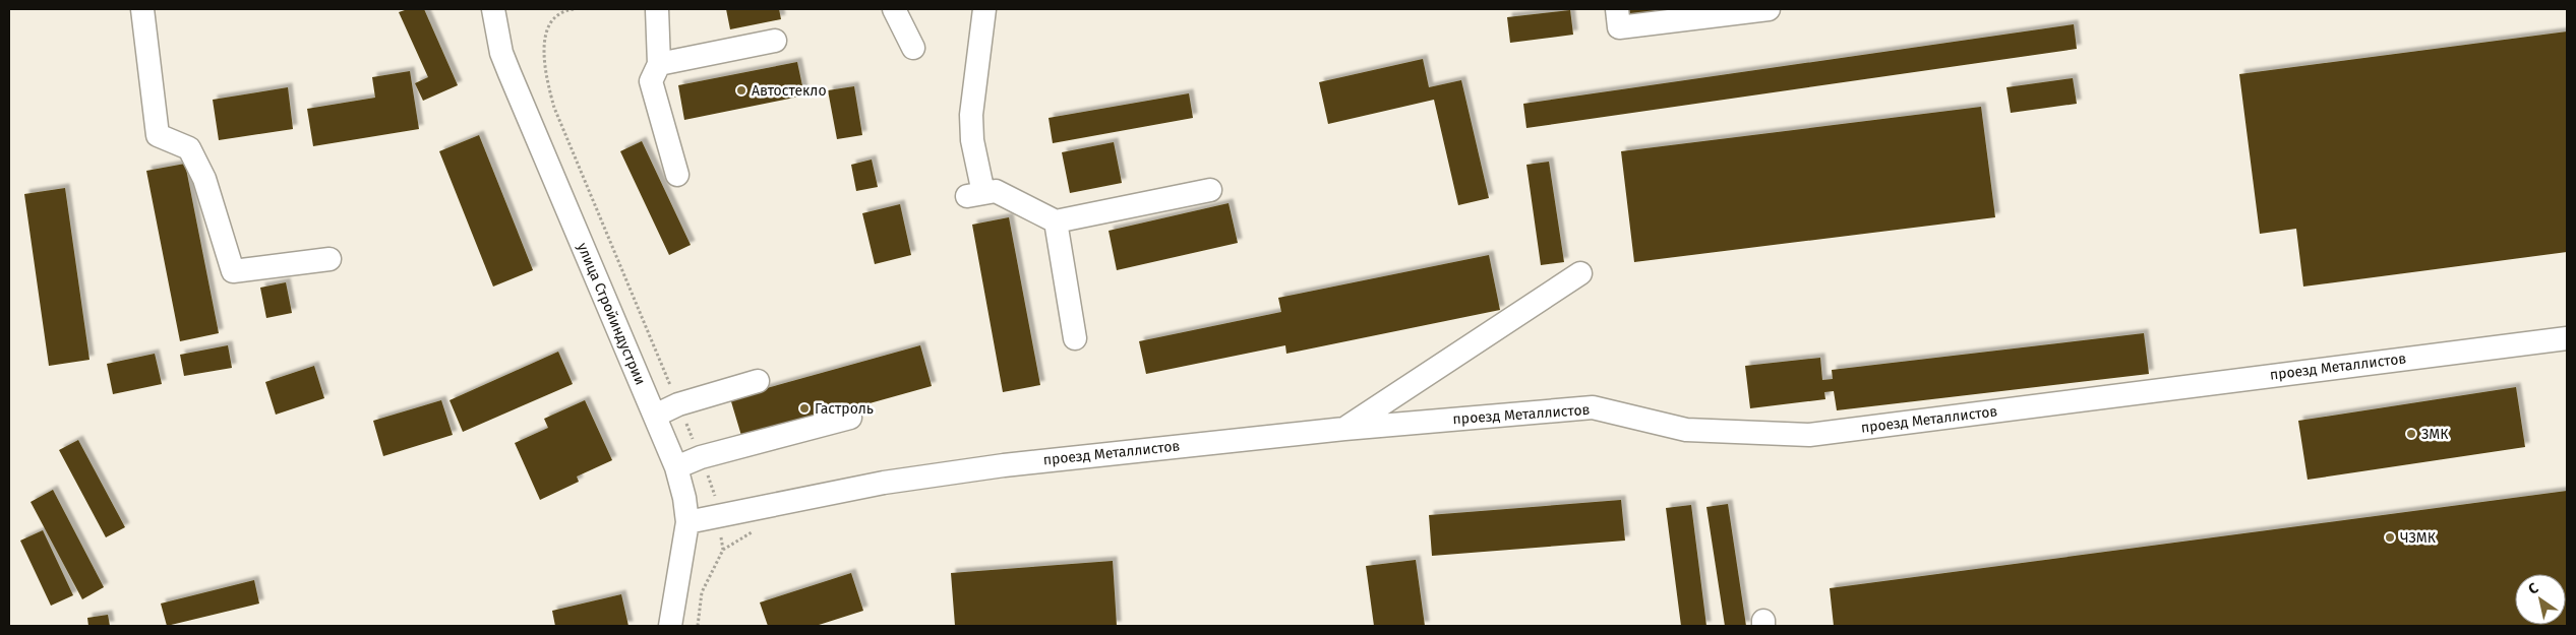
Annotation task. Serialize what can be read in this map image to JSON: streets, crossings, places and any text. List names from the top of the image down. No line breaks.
{"streets":{"street":["улица Стройиндустрии","проезд Металлистов"]},"crossings":[["улица Стройиндустрии","проезд Металлистов"]],"places":["Автостекло","Гастроль","ЗМК","ЧЗМК"],"north":"top left"}
